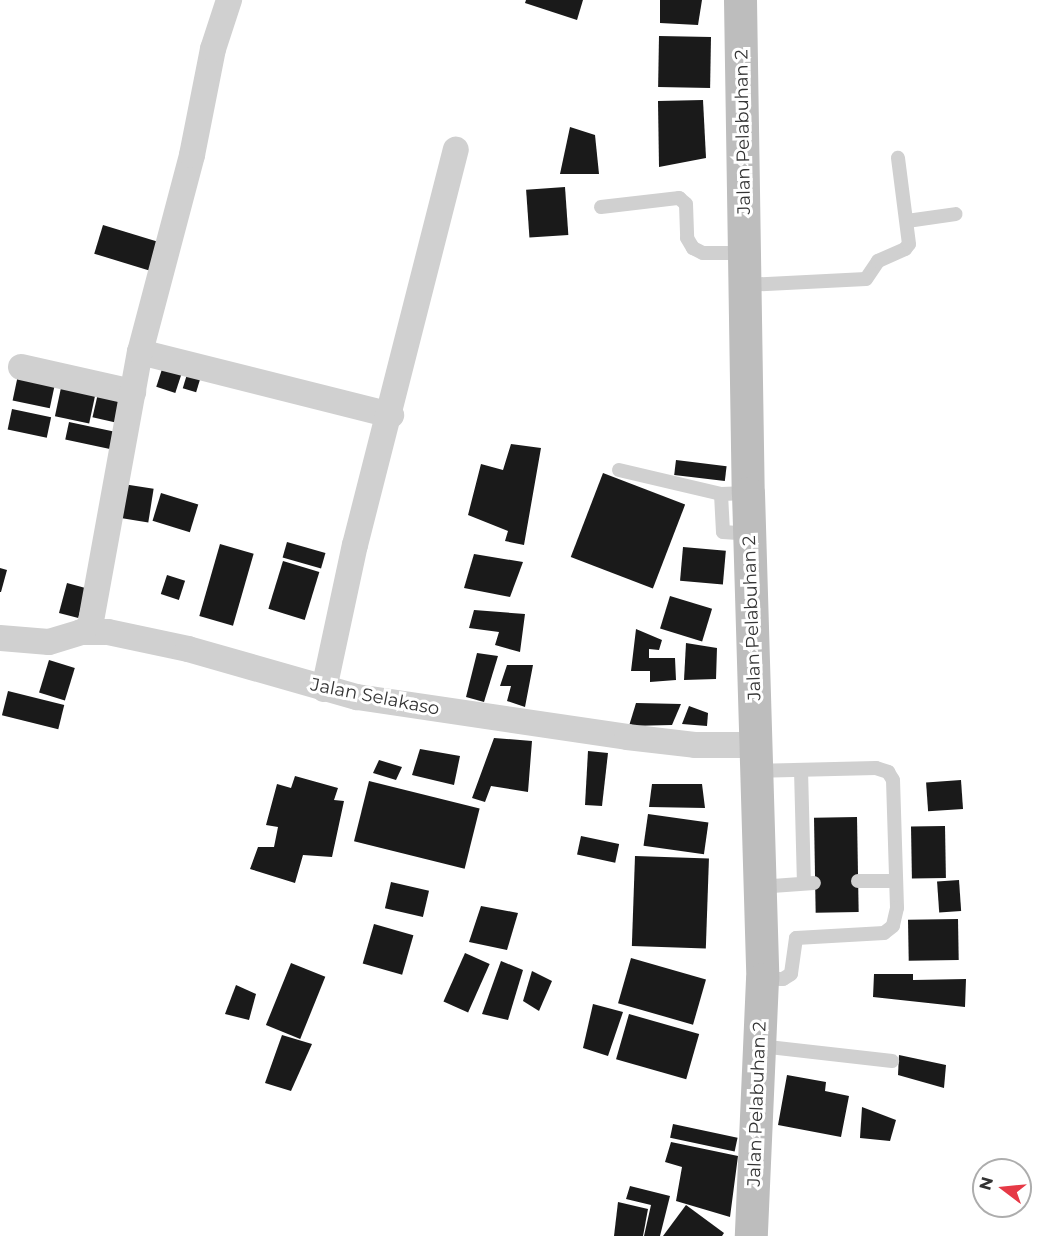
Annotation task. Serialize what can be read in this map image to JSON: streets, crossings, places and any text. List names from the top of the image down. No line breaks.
{"streets":{"main road":["Jalan Pelabuhan 2"],"street":["Jalan Selakaso"]},"crossings":[["Jalan Pelabuhan 2","Jalan Selakaso"]],"north":"left"}
